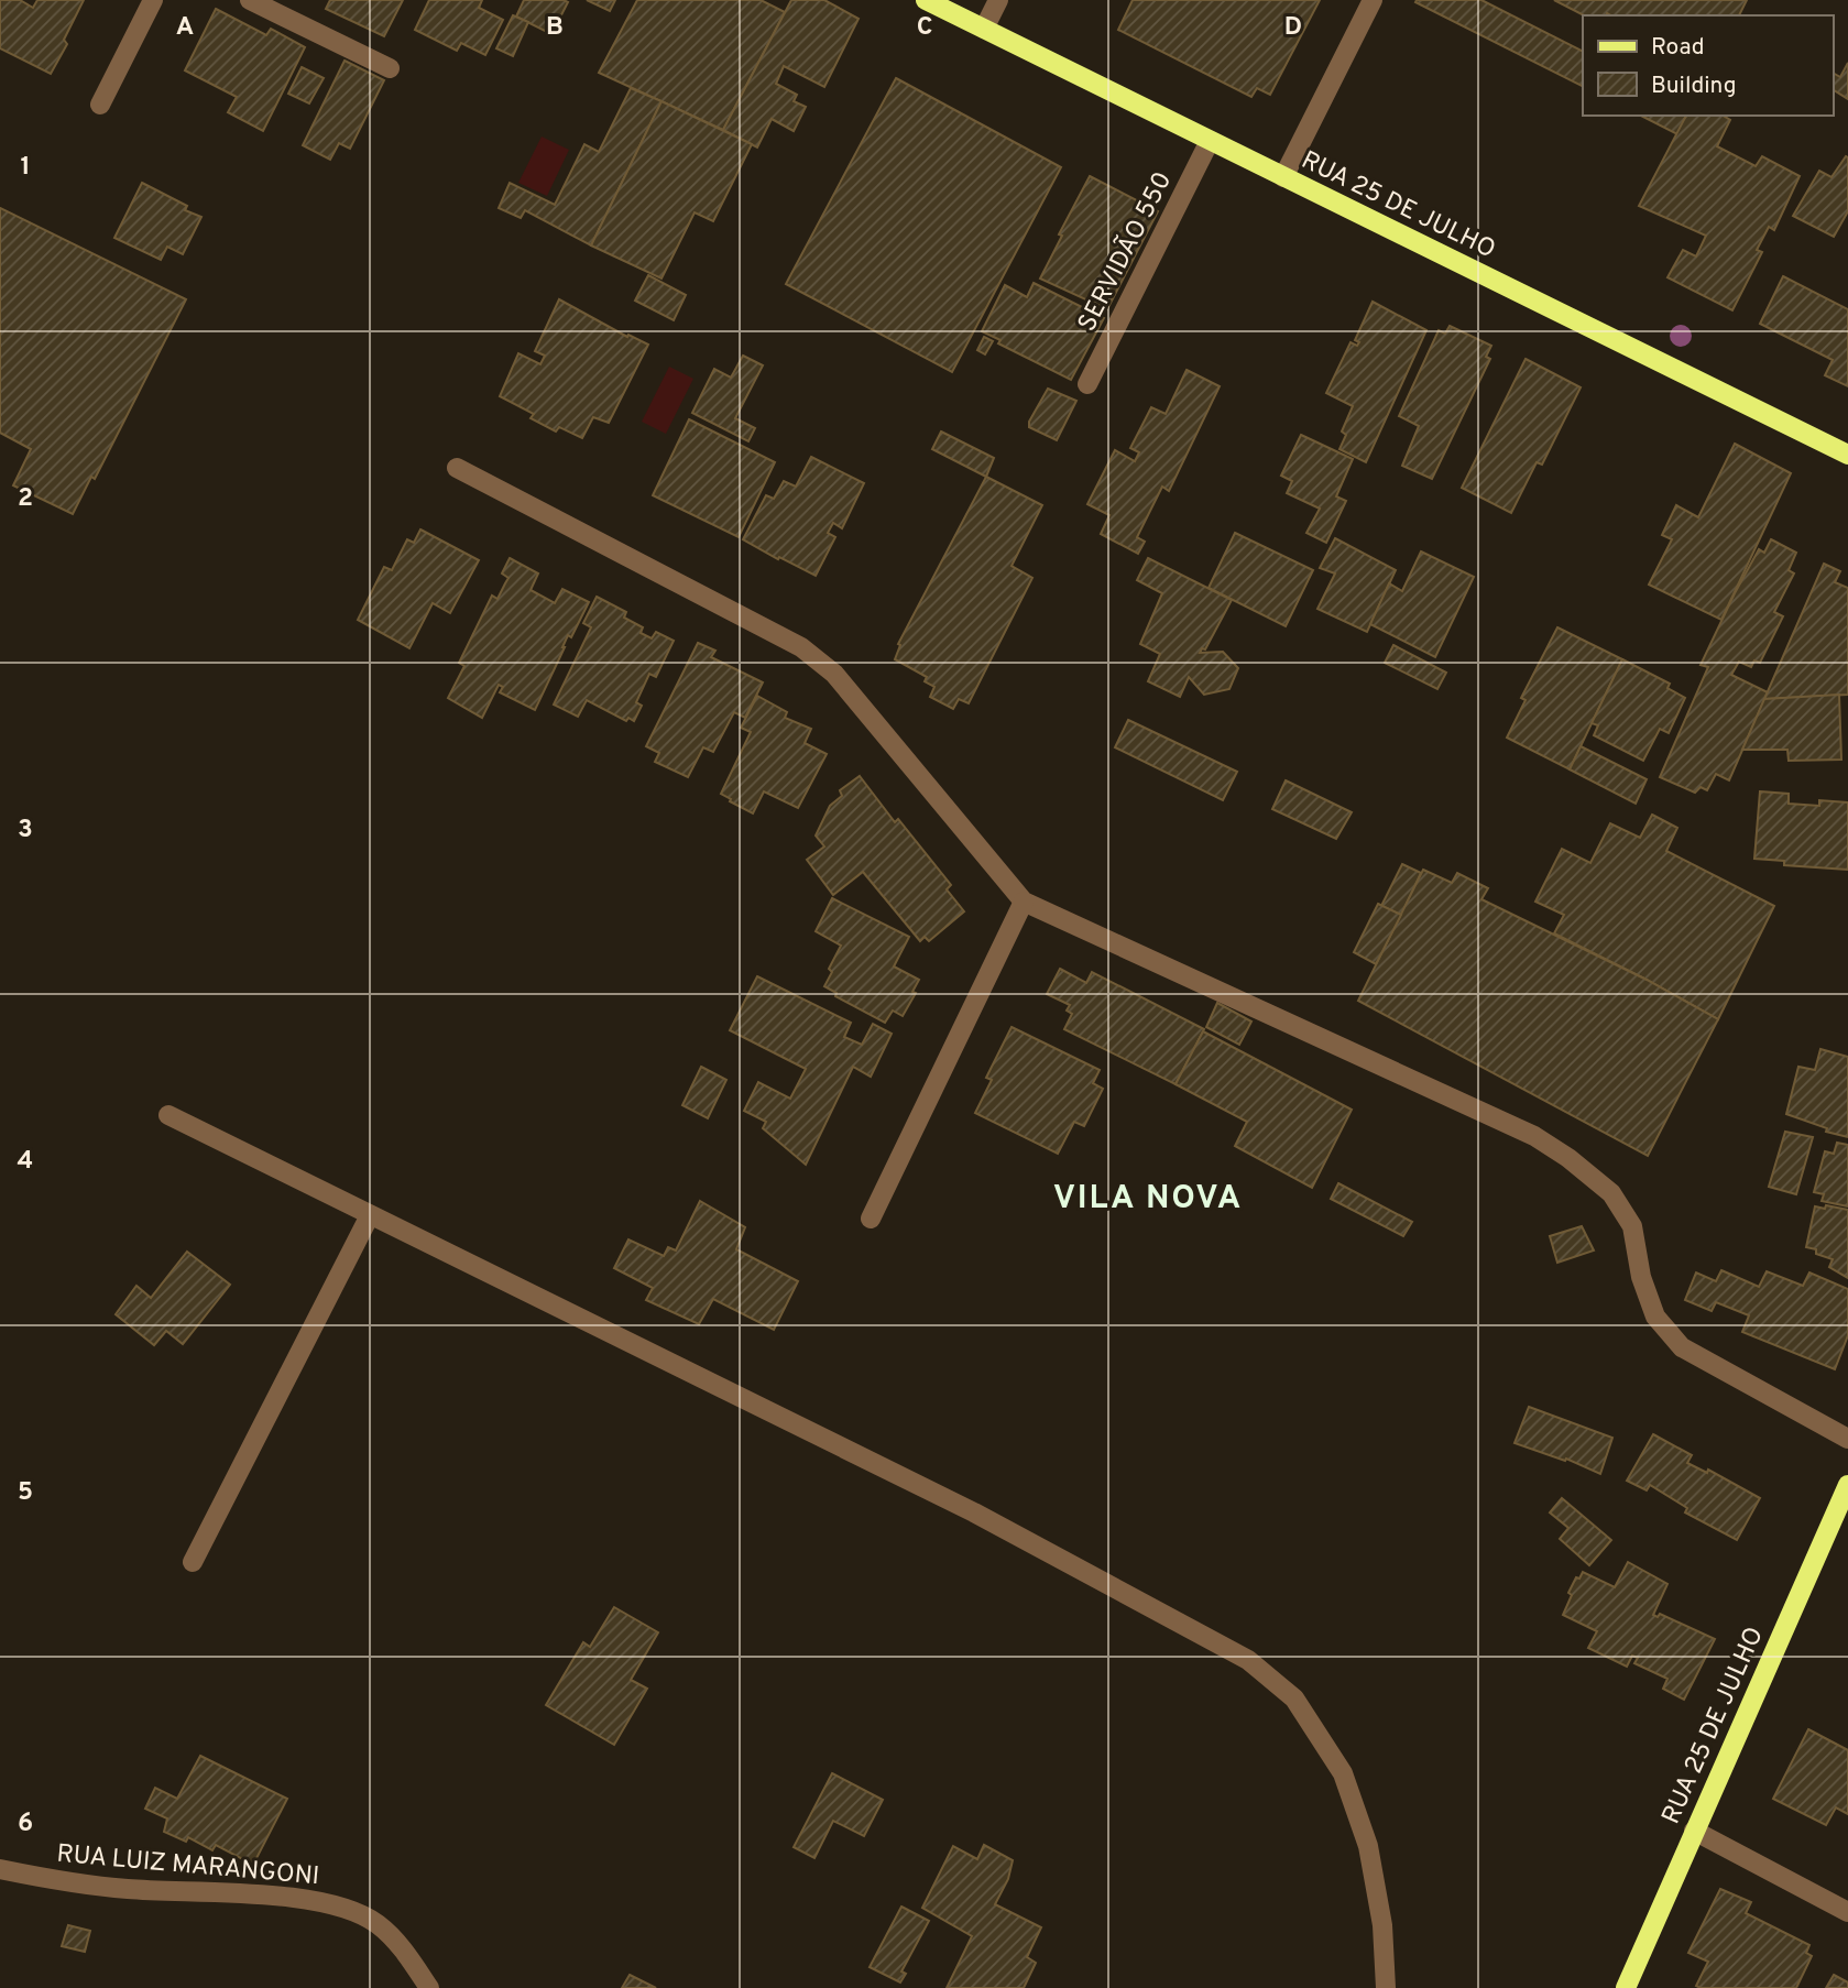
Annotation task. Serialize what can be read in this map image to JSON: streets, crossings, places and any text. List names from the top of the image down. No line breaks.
{"streets":{"main road":["RUA 25 DE JULHO"],"street":["SERVIDÃO 550","RUA LUIZ MARANGONI"]},"crossings":[["RUA 25 DE JULHO","SERVIDÃO 550"]],"districts":["VILA NOVA"],"legend":["Road","Building"],"grid":{"columns":["A","B","C","D"],"rows":["1","2","3","4","5","6"]}}
